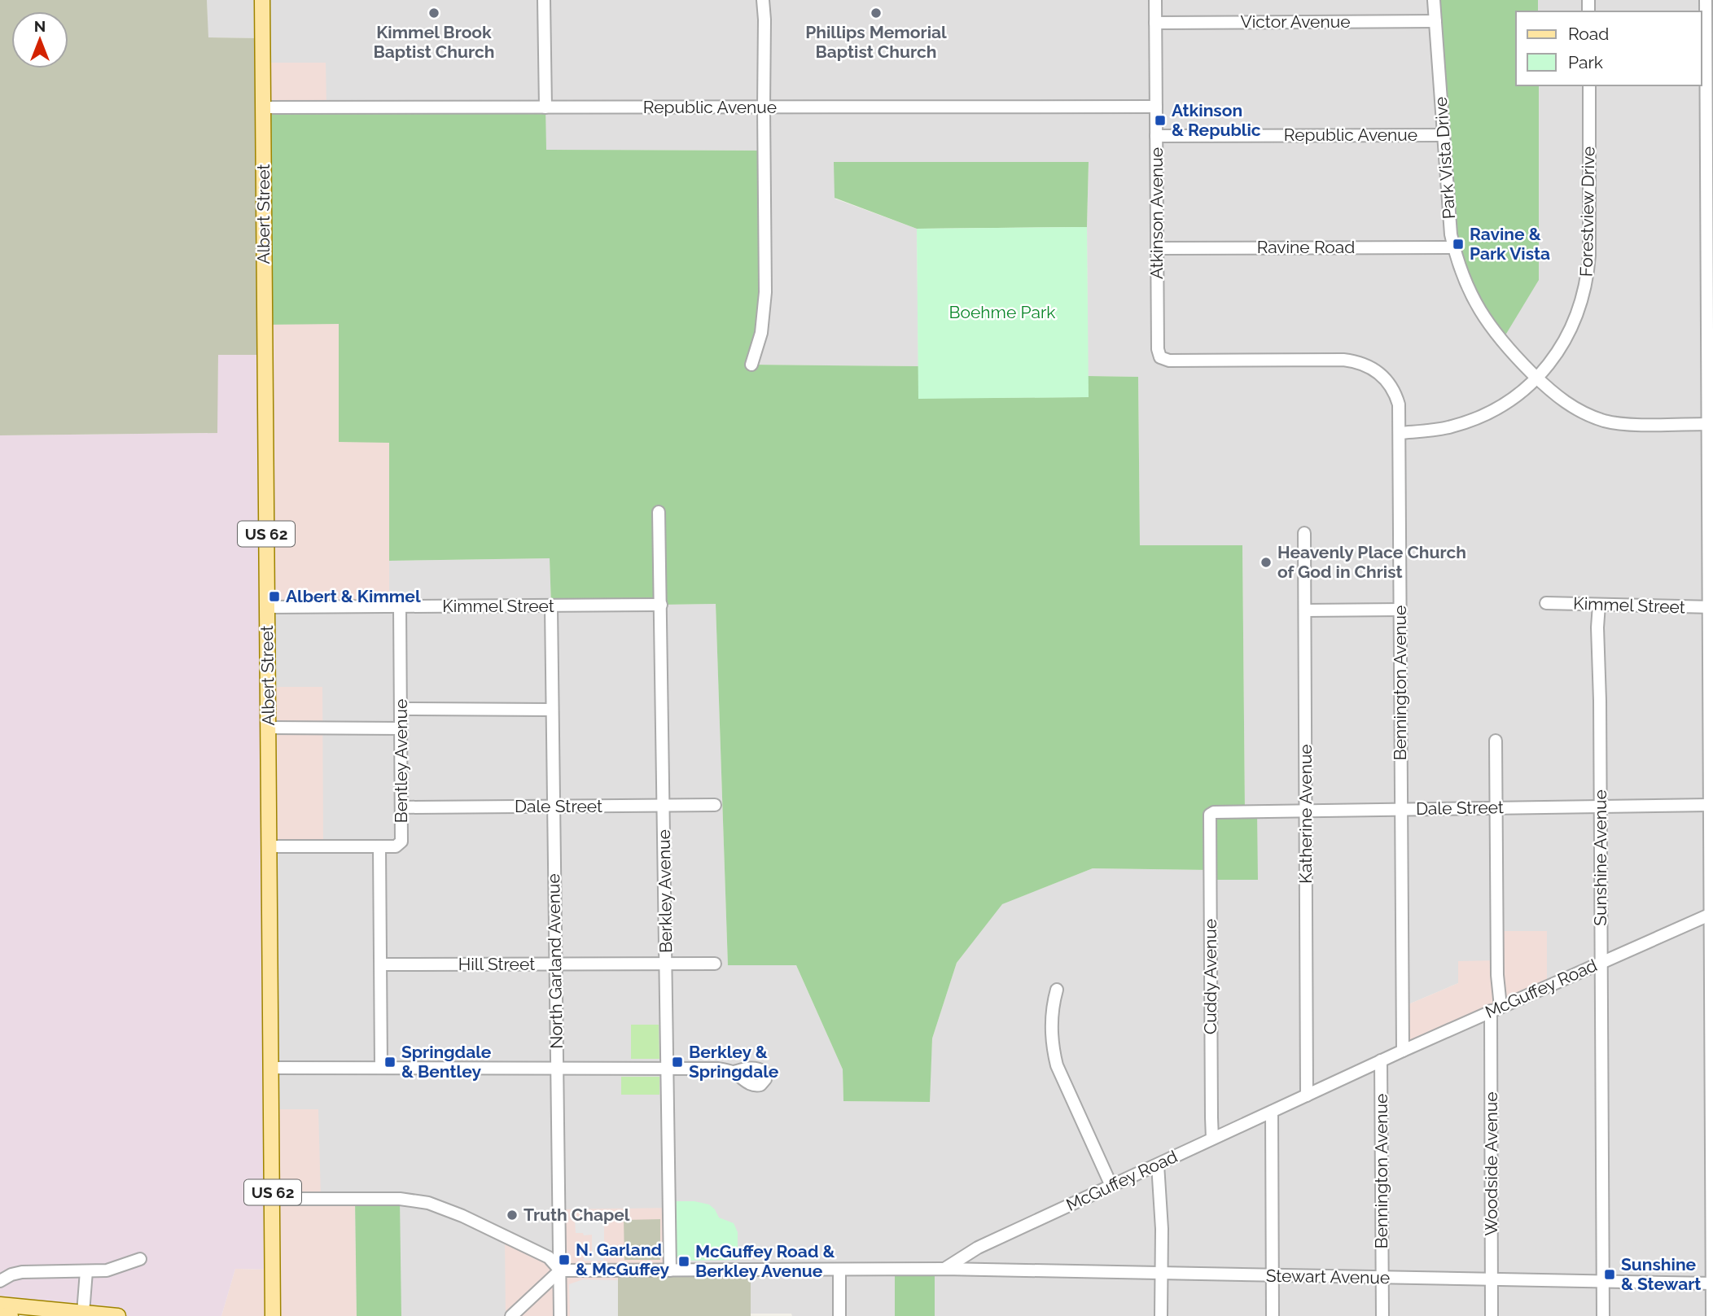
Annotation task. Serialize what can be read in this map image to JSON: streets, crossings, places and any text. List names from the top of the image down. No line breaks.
{"streets":{"main road":["Albert Street","US 62"],"street":["Victor Avenue","Republic Avenue","Park Vista Drive","Forestview Drive","Atkinson Avenue","Ravine Road","Kimmel Street","Bennington Avenue","Bentley Avenue","Dale Street","Katherine Avenue","Sunshine Avenue","Berkley Avenue","North Garland Avenue","Hill Street","Cuddy Avenue","McGuffey Road","Woodside Avenue","Stewart Avenue"]},"crossings":[["Victor Avenue","Park Vista Drive"],["Victor Avenue","Atkinson Avenue"],["Republic Avenue","Park Vista Drive"],["Republic Avenue","Atkinson Avenue"],["Republic Avenue","Albert Street"],["Park Vista Drive","Forestview Drive"],["Park Vista Drive","Ravine Road"],["Forestview Drive","Bennington Avenue"],["Atkinson Avenue","Ravine Road"],["Atkinson Avenue","Bennington Avenue"],["Albert Street","Kimmel Street"],["Kimmel Street","Bentley Avenue"],["Kimmel Street","Sunshine Avenue"],["Kimmel Street","Berkley Avenue"],["Kimmel Street","North Garland Avenue"],["Bennington Avenue","Dale Street"],["Bennington Avenue","McGuffey Road"],["Bennington Avenue","Stewart Avenue"],["Bentley Avenue","Dale Street"],["Dale Street","Katherine Avenue"],["Dale Street","Sunshine Avenue"],["Dale Street","Berkley Avenue"],["Dale Street","North Garland Avenue"],["Dale Street","Cuddy Avenue"],["Dale Street","Woodside Avenue"],["Katherine Avenue","McGuffey Road"],["Sunshine Avenue","McGuffey Road"],["Sunshine Avenue","Stewart Avenue"],["Berkley Avenue","Hill Street"],["North Garland Avenue","Hill Street"],["Cuddy Avenue","McGuffey Road"],["McGuffey Road","Woodside Avenue"],["McGuffey Road","Stewart Avenue"],["Woodside Avenue","Stewart Avenue"]],"parks":["Boehme Park"],"places":{"other":["Kimmel Brook Baptist Church","Phillips Memorial Baptist Church","Heavenly Place Church of God in Christ","Truth Chapel"],"transit":["Atkinson & Republic","Ravine & Park Vista","Albert & Kimmel","Springdale & Bentley","Berkley & Springdale","N. Garland & McGuffey","McGuffey Road & Berkley Avenue","Sunshine & Stewart"]},"legend":["Road","Park"],"north":"top"}
